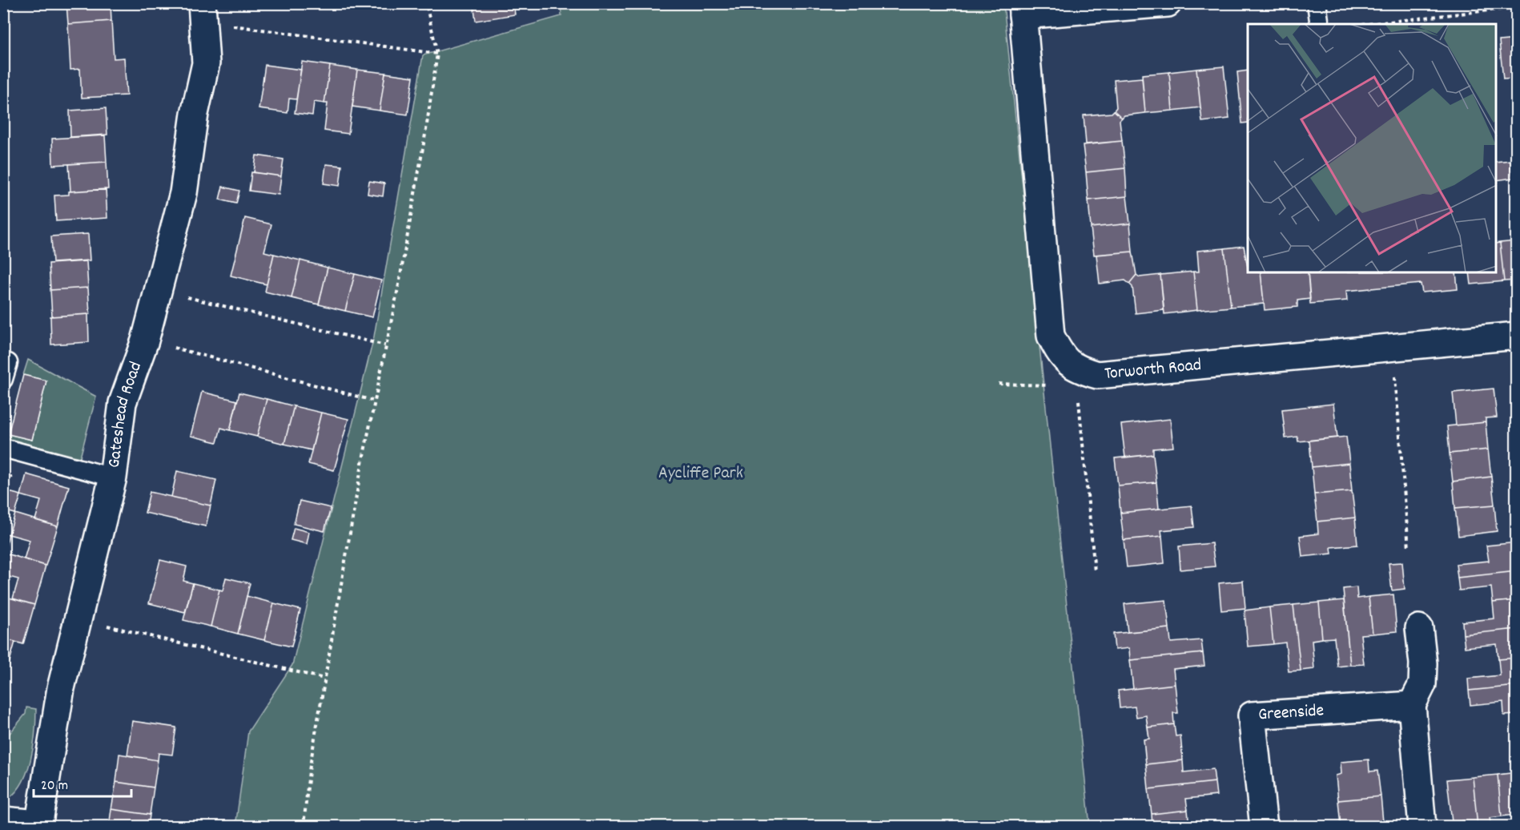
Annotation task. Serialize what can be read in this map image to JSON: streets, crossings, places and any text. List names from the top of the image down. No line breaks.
{"streets":{"street":["Torworth Road","Gateshead Road","Greenside"]},"parks":["Aycliffe Park"],"scale_bar":"20 m"}
